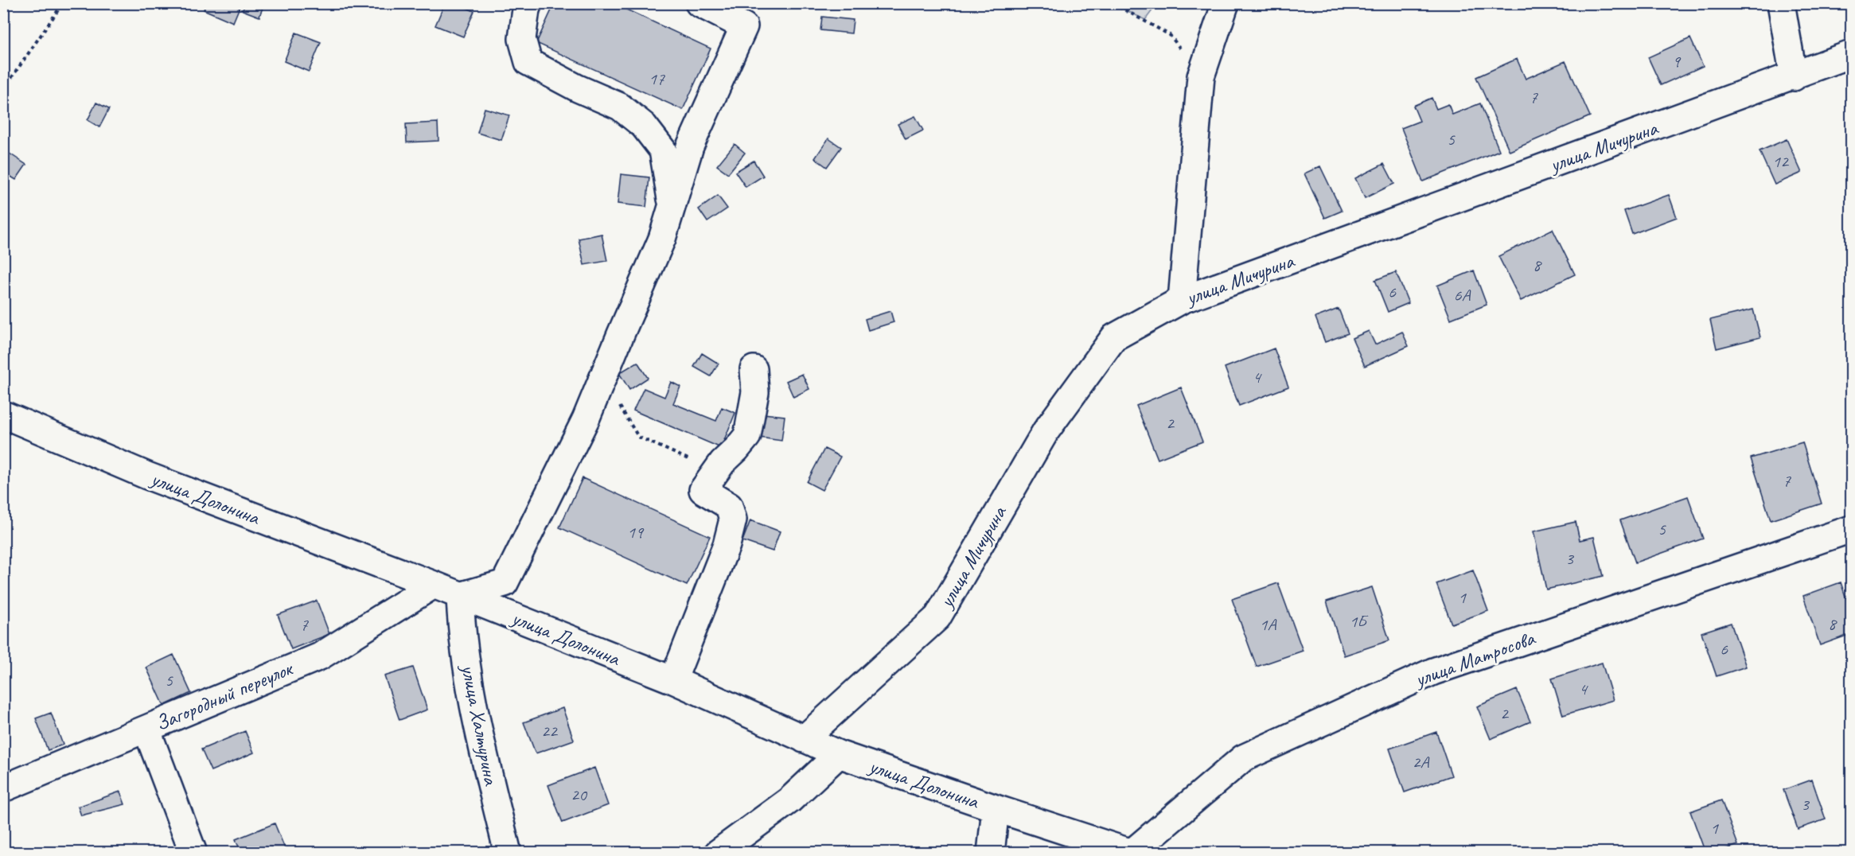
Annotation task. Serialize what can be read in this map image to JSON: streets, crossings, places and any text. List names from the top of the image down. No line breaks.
{"streets":{"street":["улица Мичурина","улица Долонина","улица Матросова","Загородный переулок","улица Халтурина"]},"crossings":[["улица Мичурина","улица Долонина"],["улица Долонина","улица Матросова"],["улица Долонина","Загородный переулок"],["улица Долонина","улица Халтурина"]],"house_numbers":["9","17","7","5","12","8","6","6А","4","2","7","5","19","3","1","1Б","8","7","1А","6","5","4","2","22","2А","20","3","1"]}
